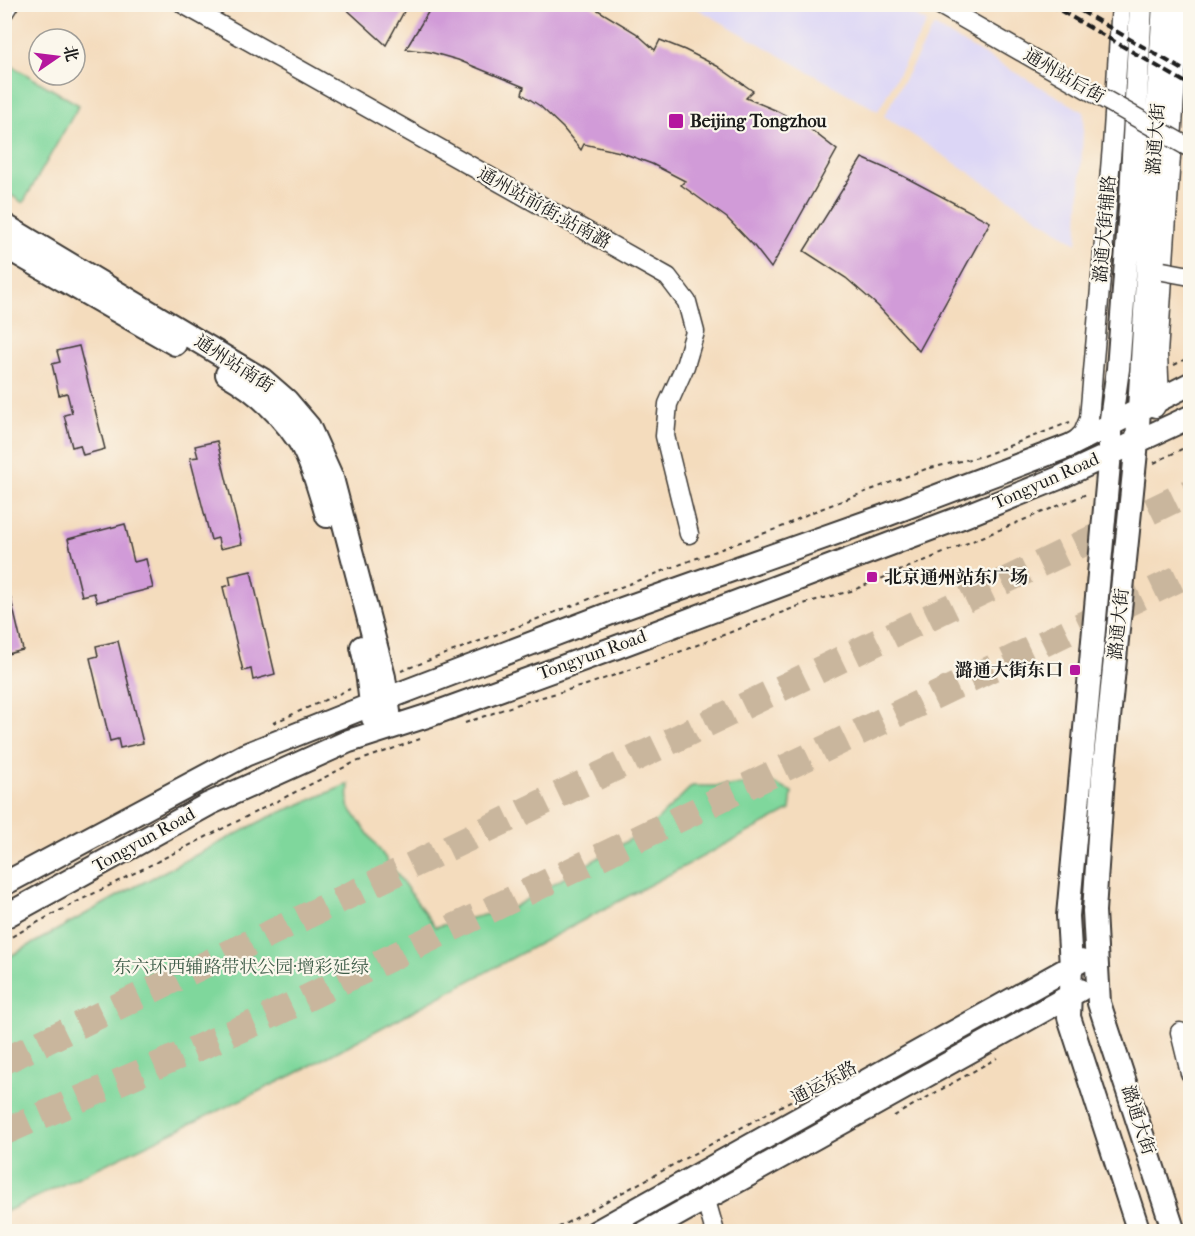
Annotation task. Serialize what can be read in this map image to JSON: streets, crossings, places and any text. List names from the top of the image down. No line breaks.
{"streets":{"main road":["潞通大街","通州站南街","Tongyun Road","通运东路"],"street":["通州站后街","通州站前街;站南潞","潞通大街辅路"]},"crossings":[["潞通大街","Tongyun Road"],["潞通大街","通运东路"],["潞通大街辅路","Tongyun Road"],["通州站南街","Tongyun Road"]],"parks":["东六环西辅路带状公园·增彩延绿"],"places":{"transit":["Beijing Tongzhou","北京通州站东广场","潞通大街东口"]},"north":"right"}
